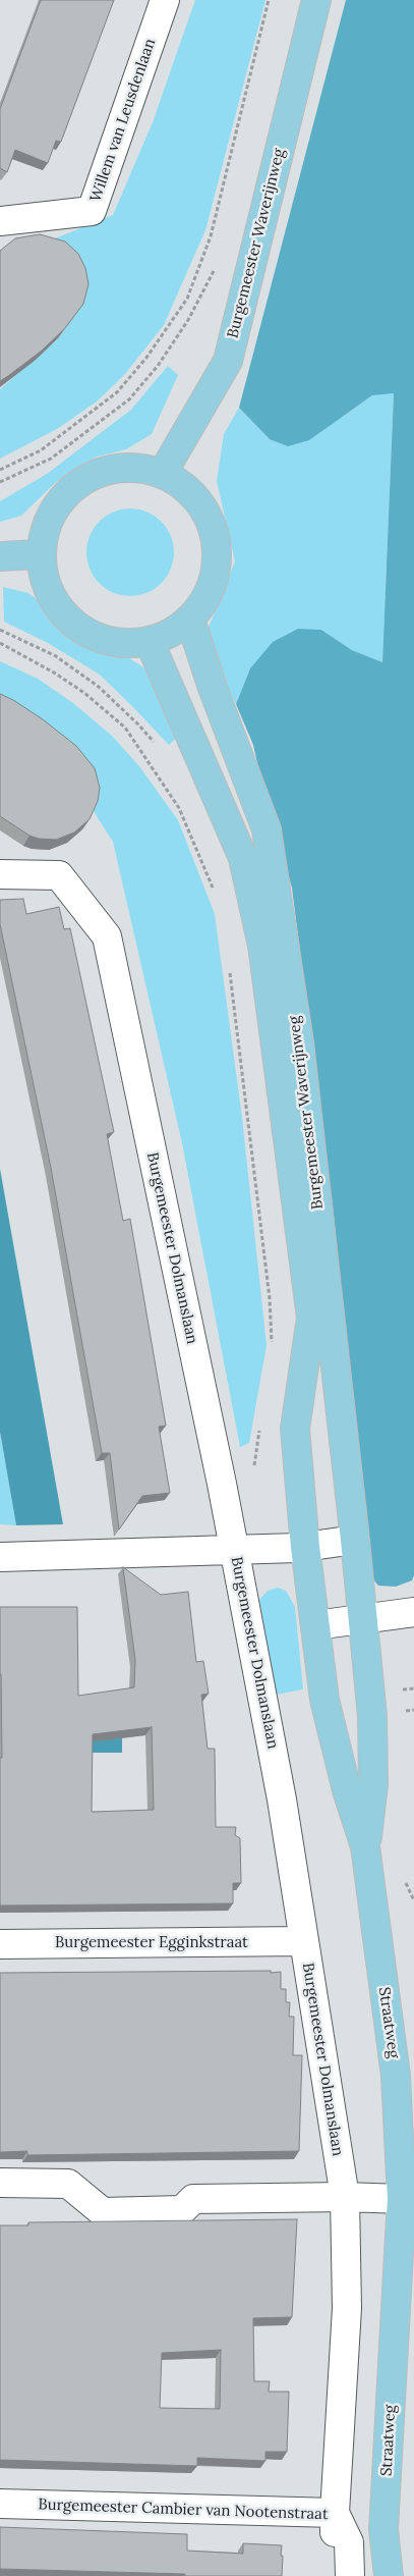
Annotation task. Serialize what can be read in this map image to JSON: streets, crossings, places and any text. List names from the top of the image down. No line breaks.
{"streets":{"main road":["Burgemeester Waverijnweg","Straatweg"],"street":["Willem van Leusdenlaan","Burgemeester Dolmanslaan","Burgemeester Egginkstraat","Burgemeester Cambier van Nootenstraat"]},"crossings":[["Burgemeester Waverijnweg","Straatweg"],["Burgemeester Dolmanslaan","Burgemeester Egginkstraat"],["Burgemeester Dolmanslaan","Burgemeester Cambier van Nootenstraat"]]}
